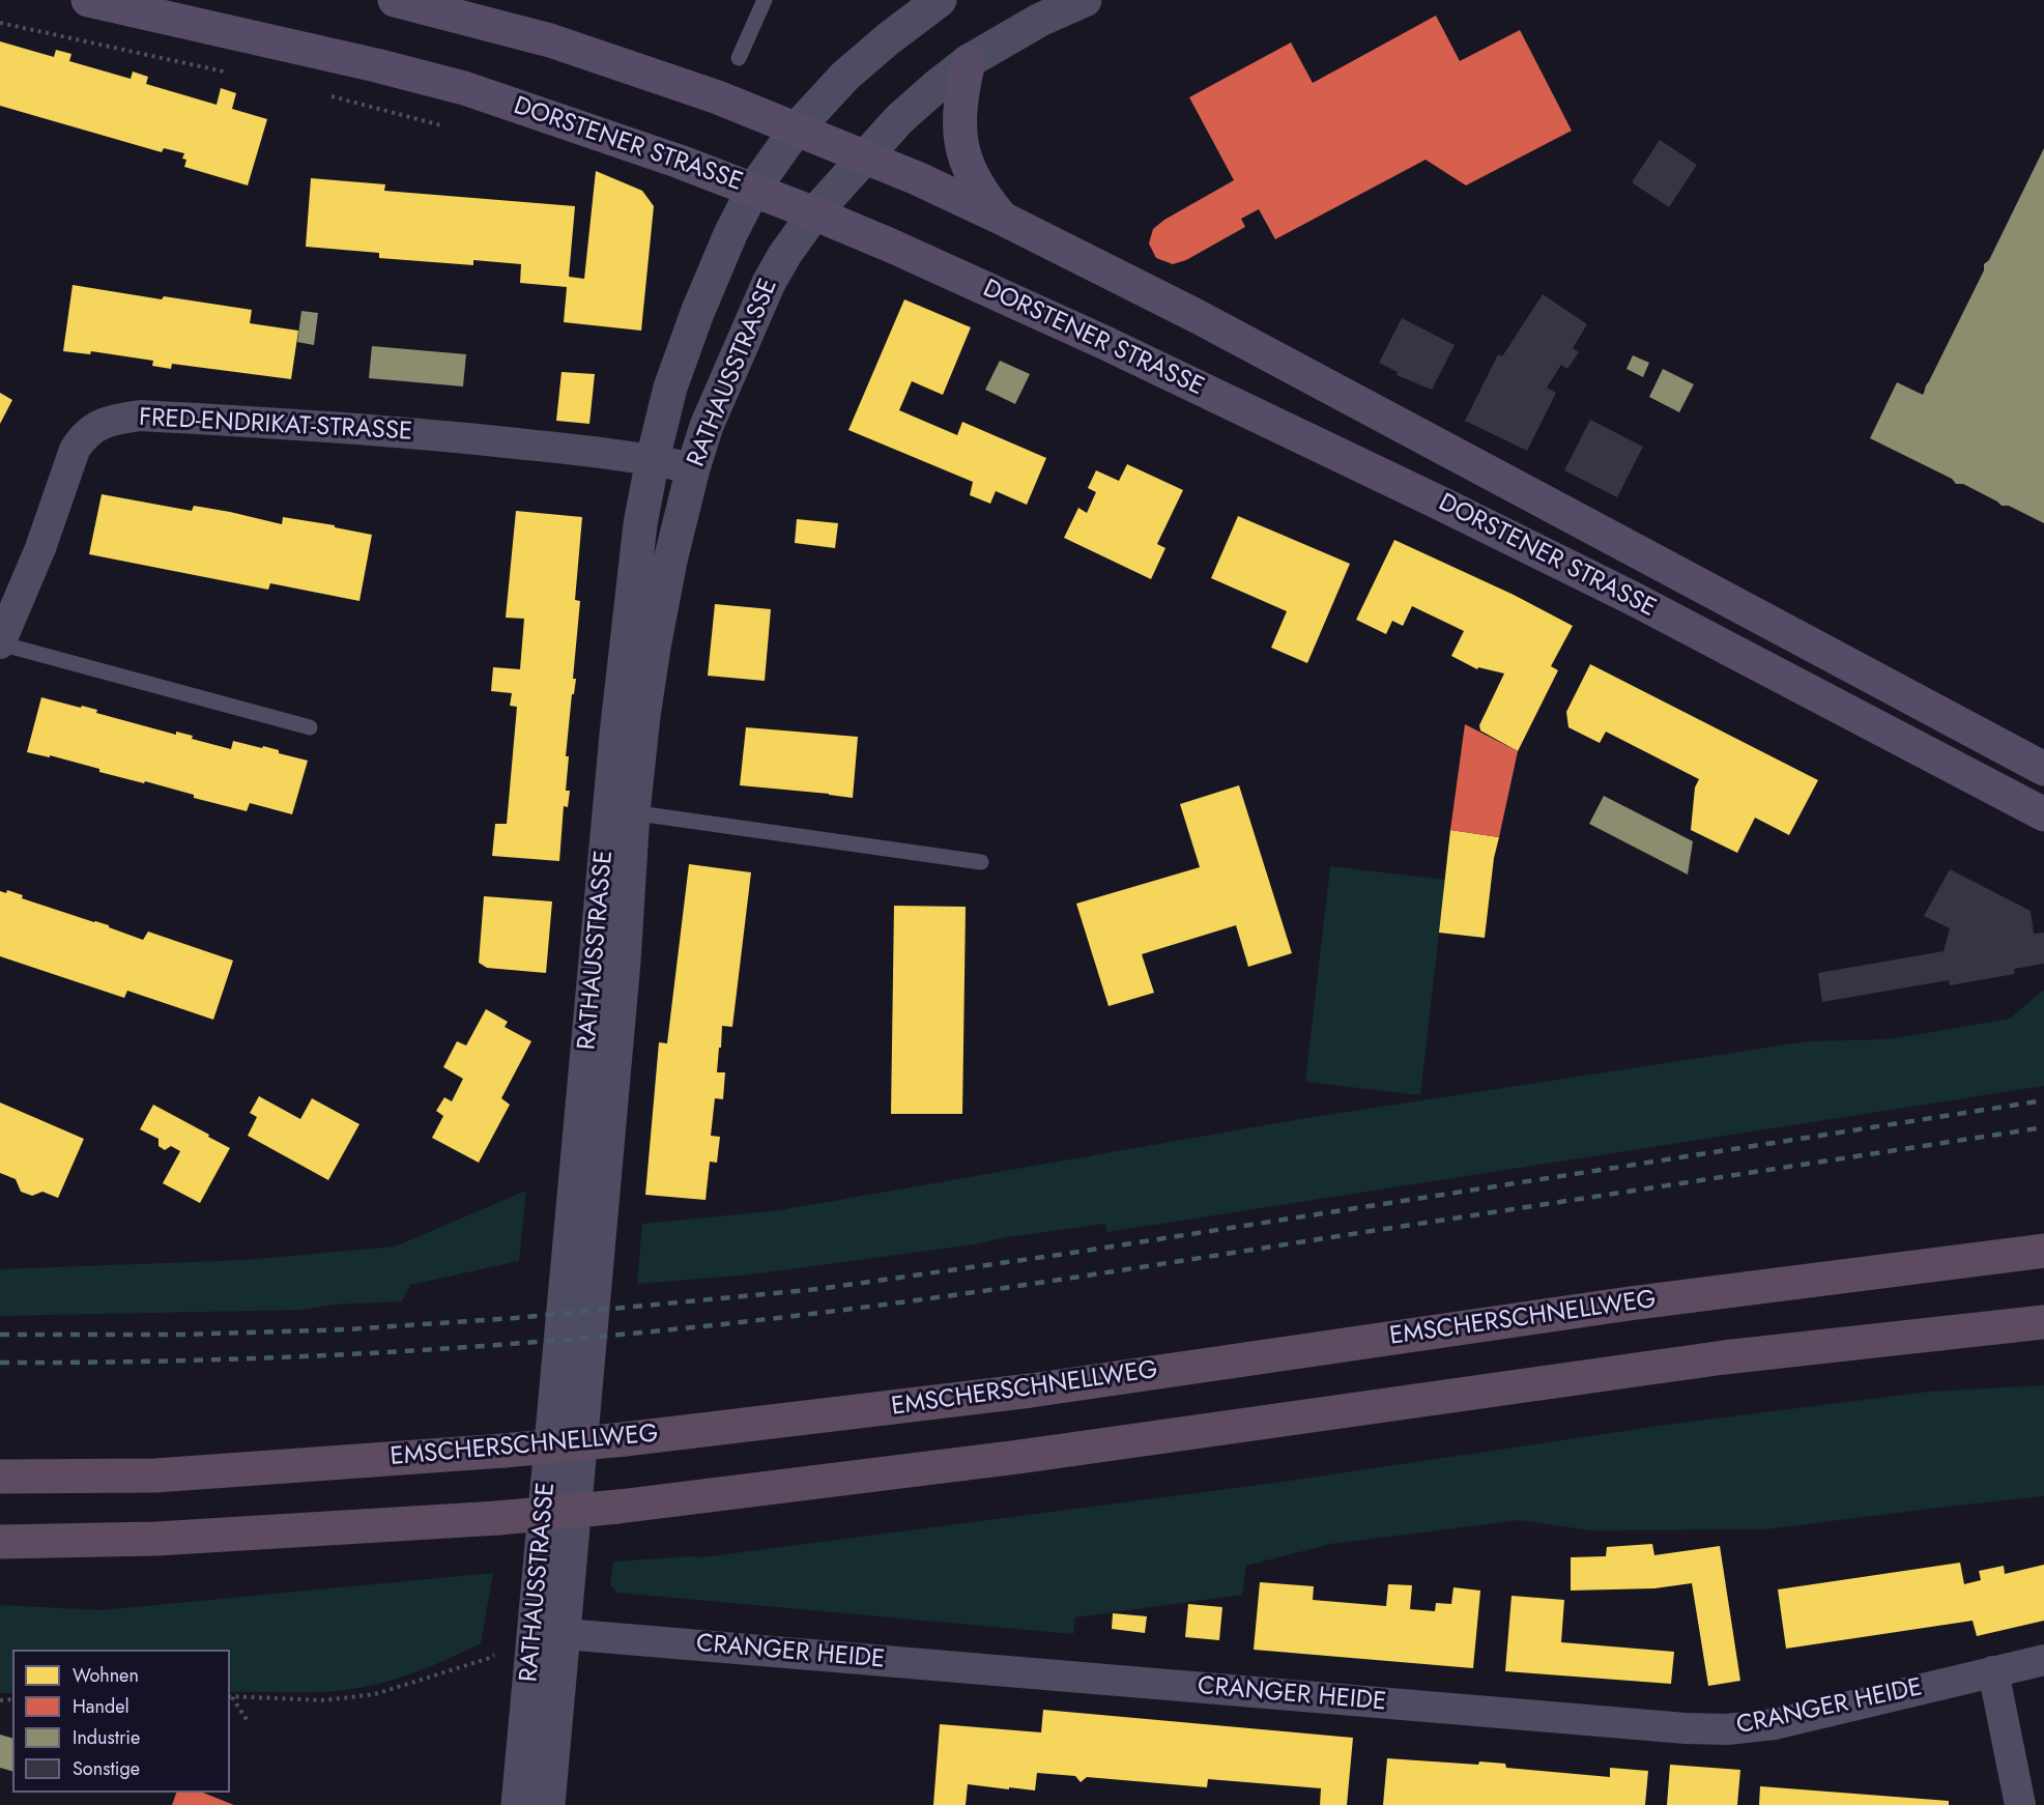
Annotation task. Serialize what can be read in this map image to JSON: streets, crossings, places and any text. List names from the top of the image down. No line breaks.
{"streets":{"highway":["EMSCHERSCHNELLWEG"],"main road":["DORSTENER STRASSE"],"street":["RATHAUSSTRASSE","FRED-ENDRIKAT-STRASSE","CRANGER HEIDE"]},"crossings":[["DORSTENER STRASSE","RATHAUSSTRASSE"],["RATHAUSSTRASSE","FRED-ENDRIKAT-STRASSE"],["RATHAUSSTRASSE","CRANGER HEIDE"]],"legend":["Wohnen","Handel","Industrie","Sonstige"]}
